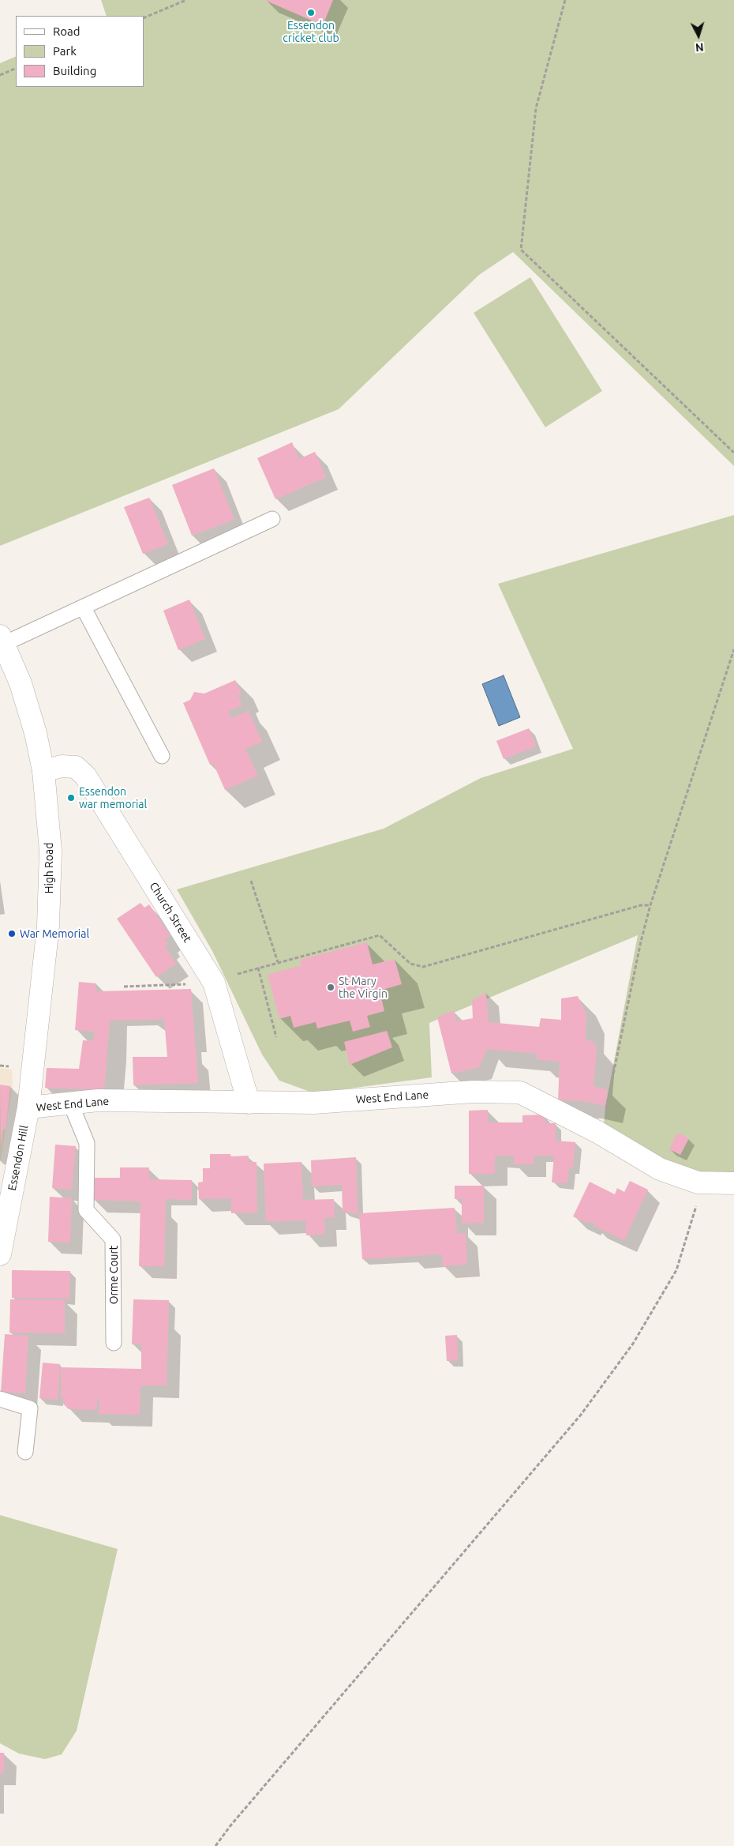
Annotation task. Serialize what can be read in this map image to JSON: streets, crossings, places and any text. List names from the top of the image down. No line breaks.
{"streets":{"street":["High Road","Church Street","West End Lane","Essendon Hill"],"lane":["Orme Court"]},"crossings":[["High Road","Church Street"],["High Road","West End Lane"],["High Road","Essendon Hill"],["Church Street","West End Lane"],["West End Lane","Essendon Hill"],["West End Lane","Orme Court"]],"places":["Essendon cricket club","Essendon war memorial","War Memorial","St Mary the Virgin"],"legend":["Road","Park","Building"],"north":"bottom"}
